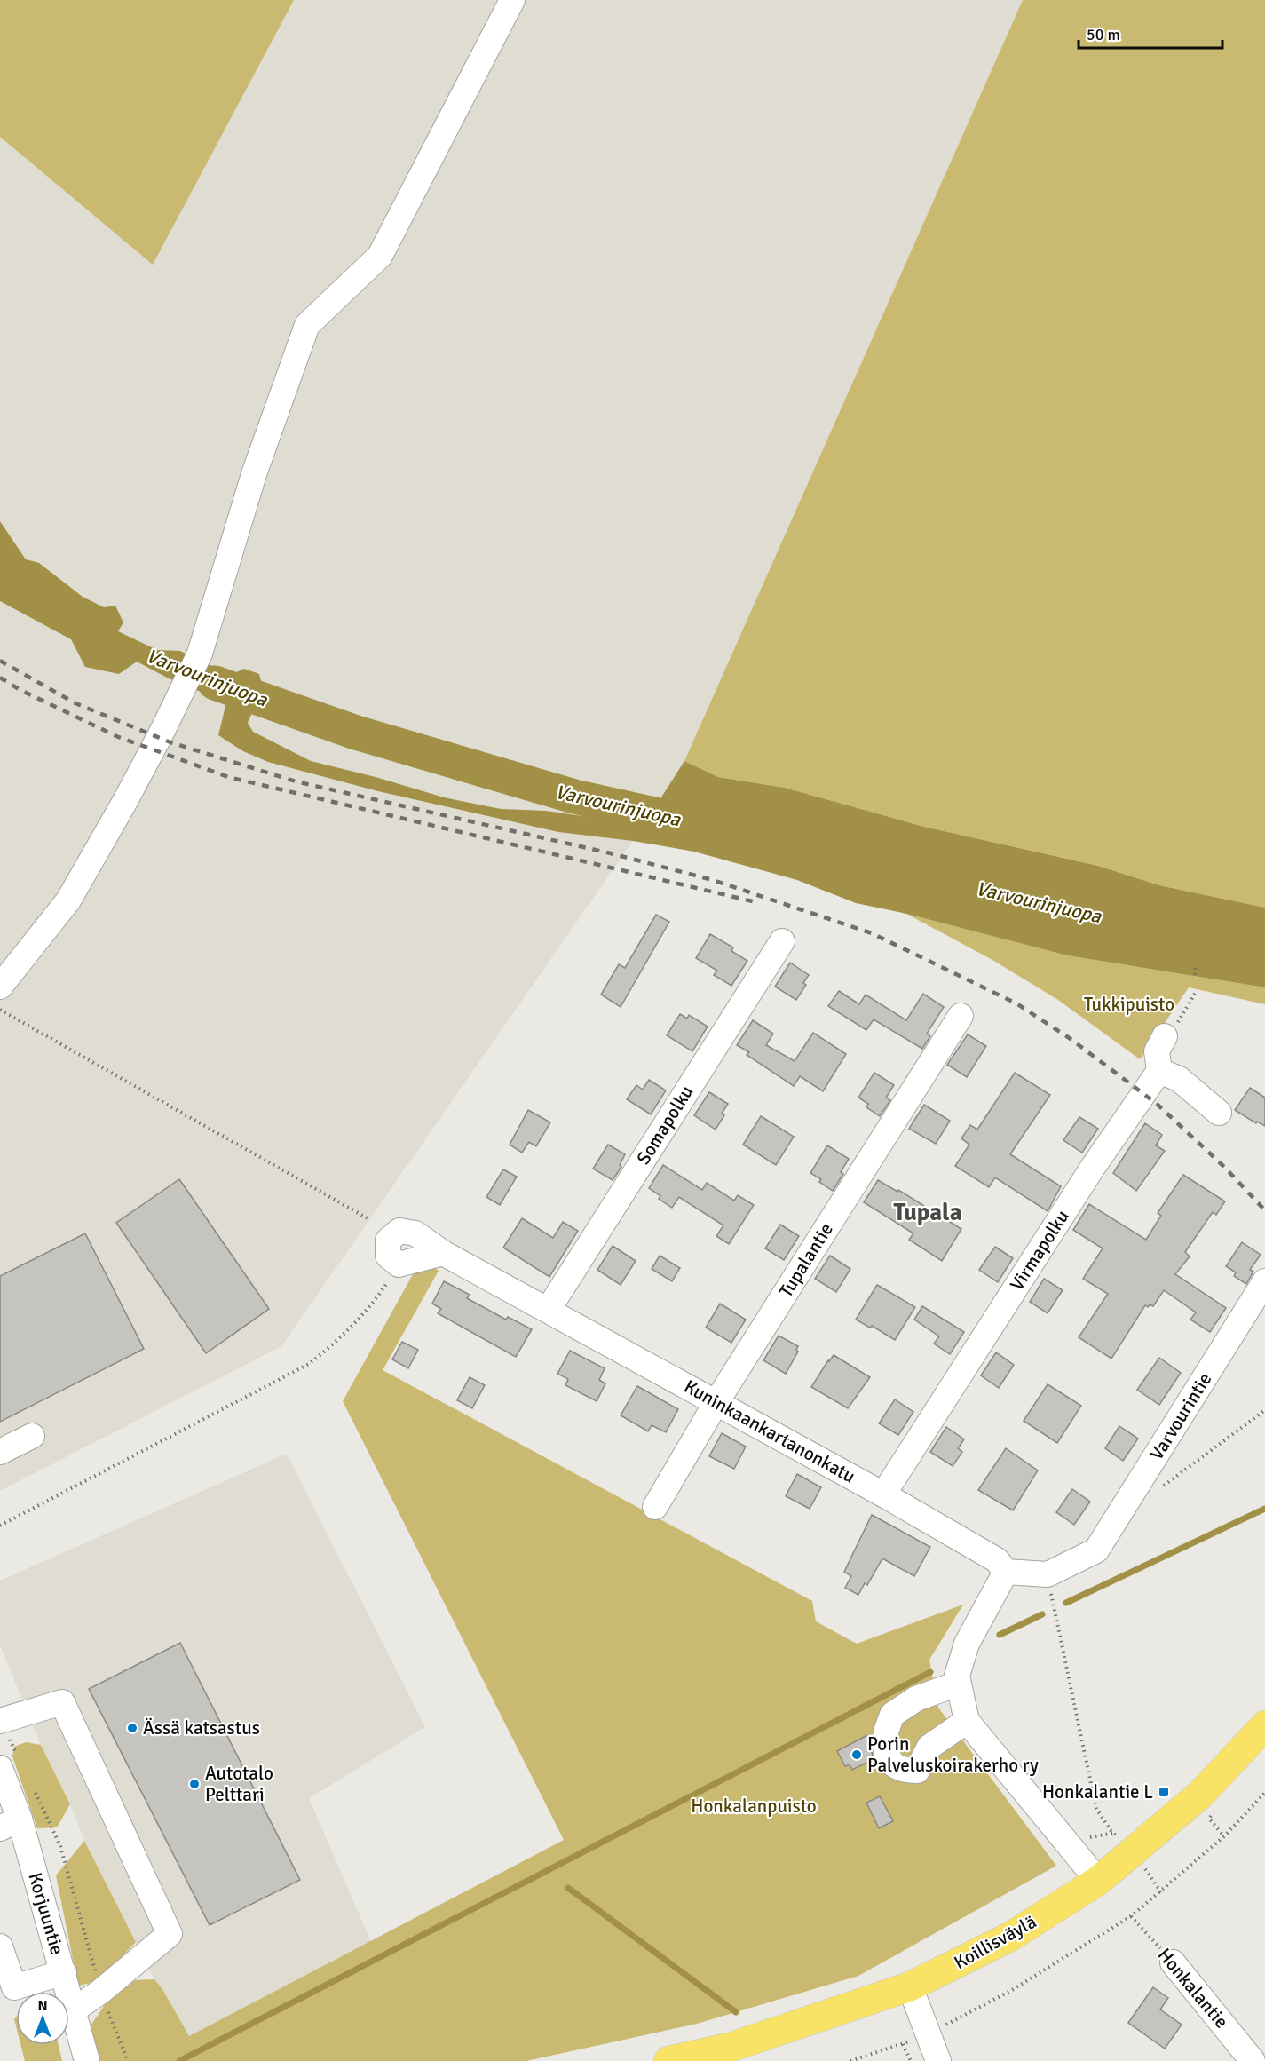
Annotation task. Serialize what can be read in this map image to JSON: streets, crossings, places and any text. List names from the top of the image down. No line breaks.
{"streets":{"main road":["Koillisväylä"],"street":["Somapolku","Virmapolku","Tupalantie","Varvourintie","Kuninkaankartanonkatu","Korjuuntie","Honkalantie"]},"crossings":[["Somapolku","Kuninkaankartanonkatu"],["Virmapolku","Kuninkaankartanonkatu"],["Tupalantie","Kuninkaankartanonkatu"]],"districts":["Tupala"],"water":["Varvourinjuopa"],"parks":["Tukkipuisto","Honkalanpuisto"],"places":{"other":["Ässä katsastus","Porin Palveluskoirakerho ry","Autotalo Pelttari"],"transit":["Honkalantie L"]},"scale_bar":"50 m","north":"top"}
